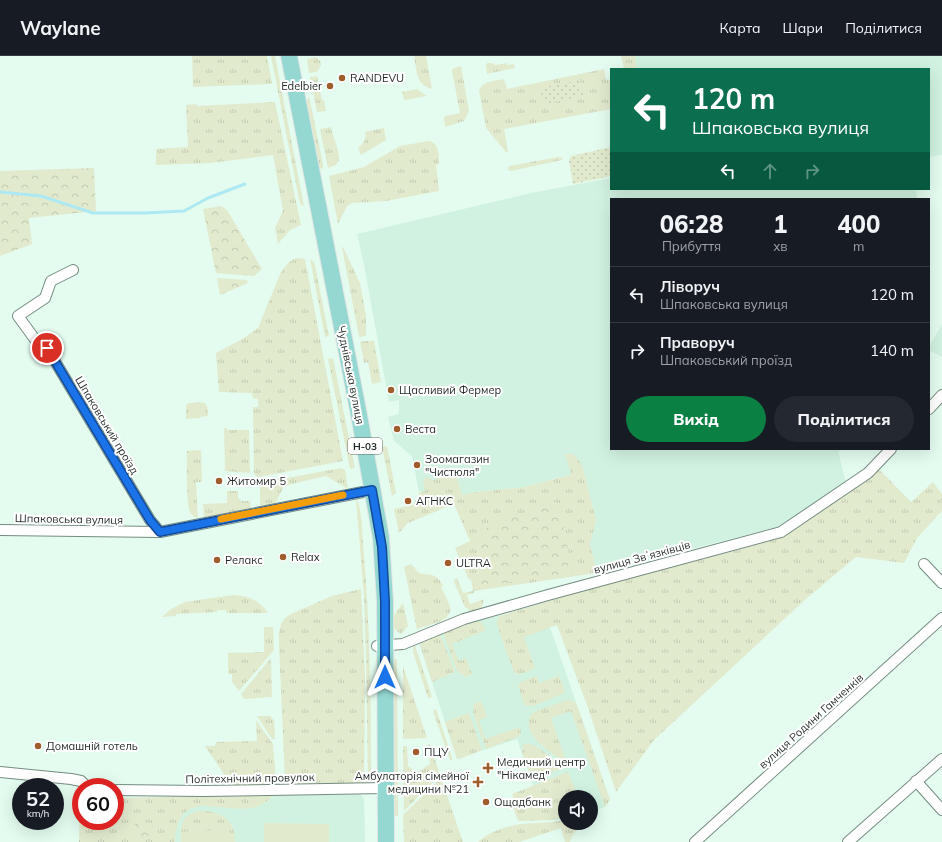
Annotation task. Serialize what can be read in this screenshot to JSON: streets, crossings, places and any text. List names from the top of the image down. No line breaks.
{"streets":{"main road":["Чуднівська вулиця","Н-03"],"street":["Шпаковський проїзд","Шпаковська вулиця","вулиця Звʼязківців","вулиця Родини Гамченків","Політехнічний провулок"]},"crossings":[["Чуднівська вулиця","Шпаковська вулиця"],["Чуднівська вулиця","вулиця Звʼязківців"],["Чуднівська вулиця","Політехнічний провулок"],["Шпаковський проїзд","Шпаковська вулиця"]],"places":{"other":["RANDEVU","Edelbier","Щасливий Фермер","Веста","Зоомагазин \"Чистюля\"","Житомир 5","АГНКС","Relax","Релакс","ULTRA","Домашній готель","ПЦУ","Ощадбанк"],"health":["Медичний центр \"Нікамед\"","Амбулаторія сімейної медицини №21"]},"page":{"header":"Waylane","nav":["Карта","Шари","Поділитися"],"turn":["120 m","Шпаковська вулиця"],"eta":["06:28","Прибуття","1","хв","400","m"],"list":[{"name":"Ліворуч","note":"Шпаковська вулиця","value":"120 m"},{"name":"Праворуч","note":"Шпаковський проїзд","value":"140 m"}],"buttons":["Вихід","Поділитися"],"speed":"52 km/h","limit":"60"}}
